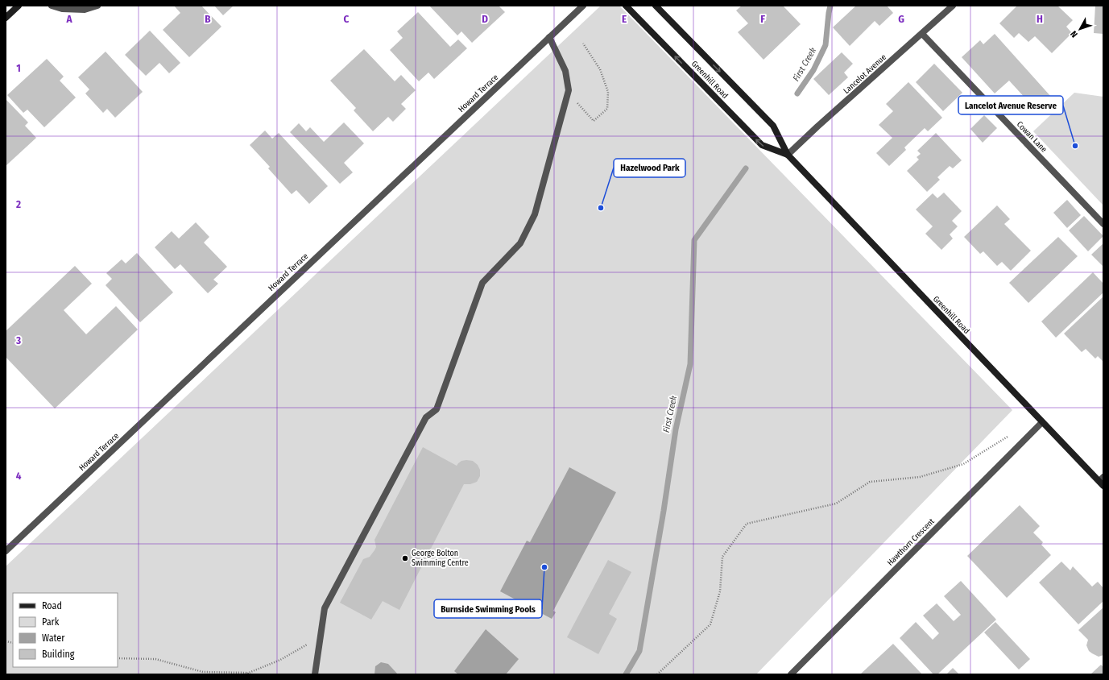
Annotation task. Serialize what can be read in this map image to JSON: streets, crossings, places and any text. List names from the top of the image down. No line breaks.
{"streets":{"main road":["Greenhill Road"],"street":["Lancelot Avenue","Howard Terrace","Cowan Lane","Hawthorn Crescent"]},"crossings":[["Lancelot Avenue","Greenhill Road"],["Lancelot Avenue","Cowan Lane"],["Greenhill Road","Hawthorn Crescent"]],"water":["First Creek"],"places":["Lancelot Avenue Reserve","Hazelwood Park","George Bolton Swimming Centre","Burnside Swimming Pools"],"legend":["Road","Park","Water","Building"],"north":"bottom left","grid":{"columns":["A","B","C","D","E","F","G","H"],"rows":["1","2","3","4"]}}
